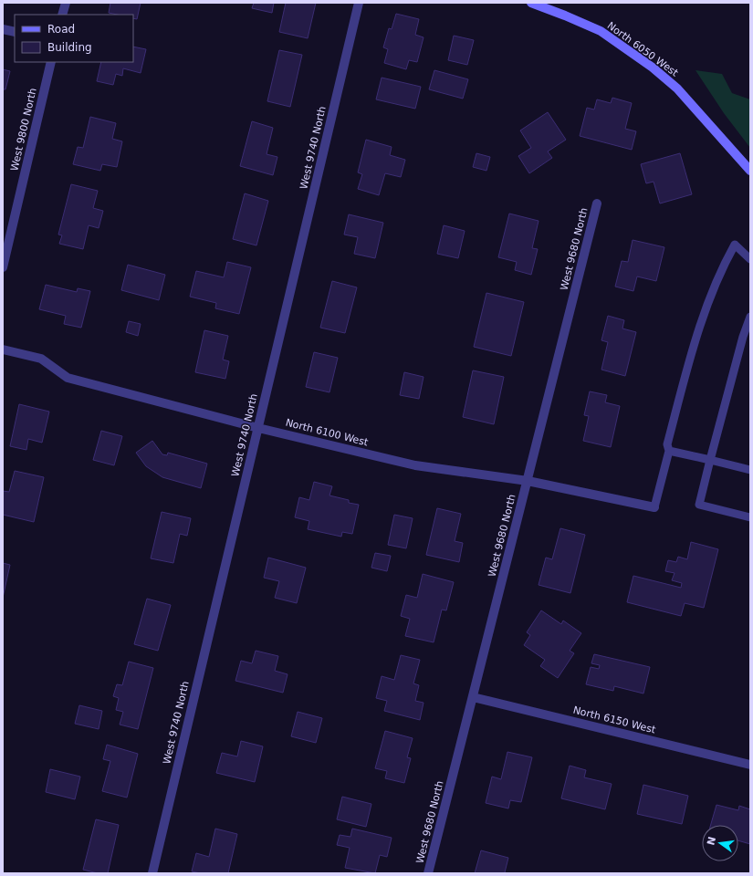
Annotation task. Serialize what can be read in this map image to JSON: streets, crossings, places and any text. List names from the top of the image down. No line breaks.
{"streets":{"street":["North 6050 West","West 9800 North","West 9740 North","West 9680 North","North 6100 West","North 6150 West"]},"crossings":[["West 9740 North","North 6100 West"],["West 9680 North","North 6100 West"],["West 9680 North","North 6150 West"]],"legend":["Road","Building"],"north":"left"}
